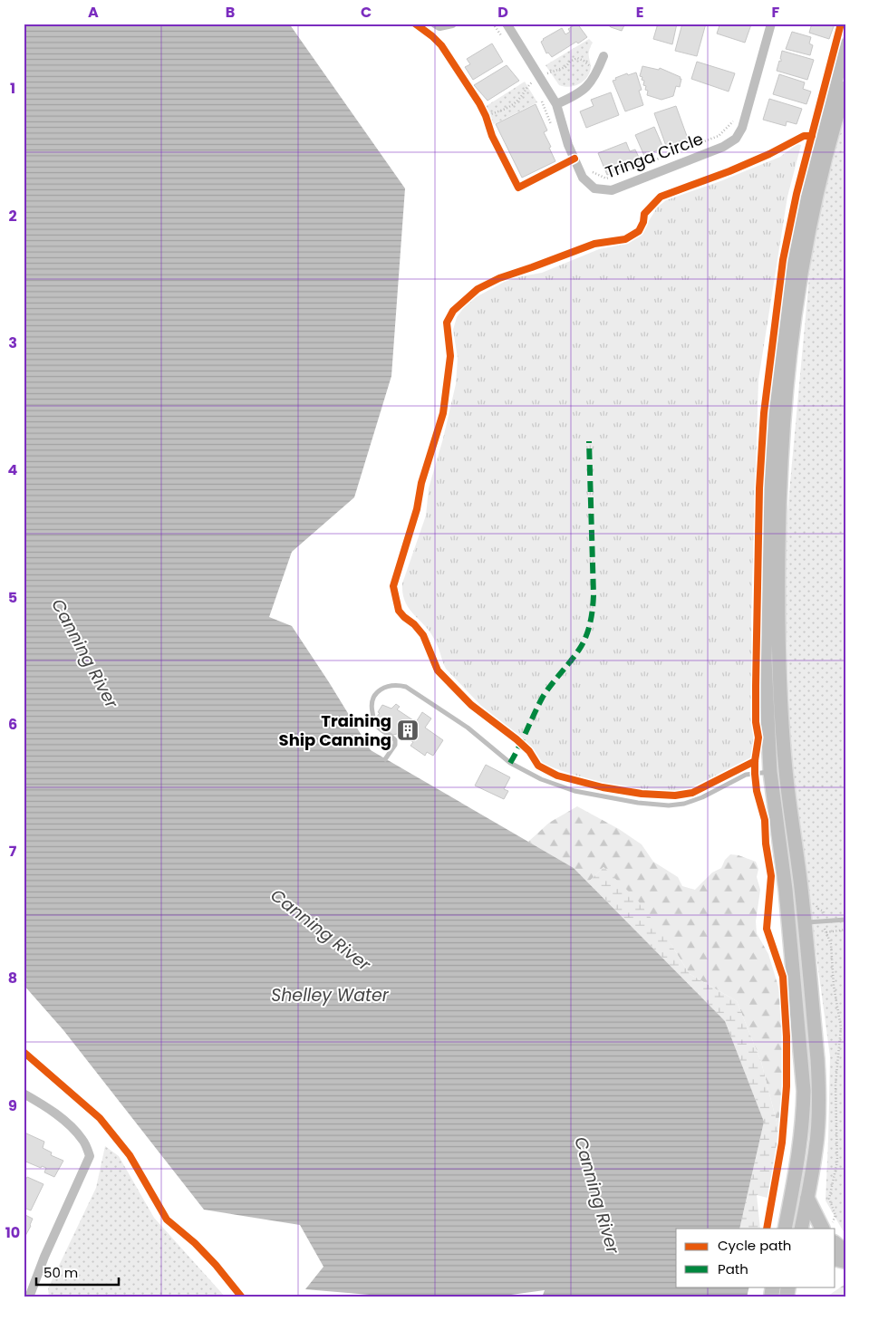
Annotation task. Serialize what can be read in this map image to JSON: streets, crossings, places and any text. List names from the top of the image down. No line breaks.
{"streets":{"street":["Tringa Circle"]},"water":["Canning River","Shelley Water"],"places":{"building":["Training Ship Canning"]},"legend":["Cycle path","Path"],"scale_bar":"50 m","grid":{"columns":["A","B","C","D","E","F"],"rows":["1","2","3","4","5","6","7","8","9","10"]}}
